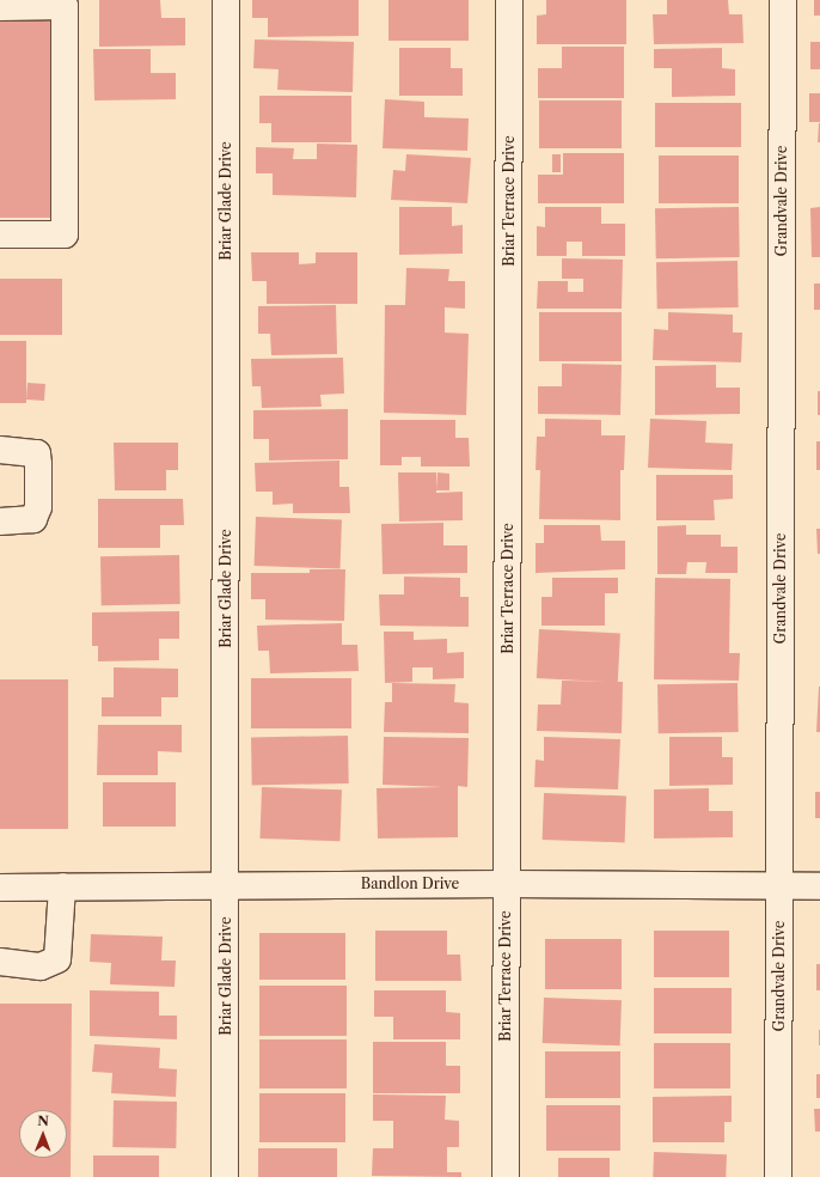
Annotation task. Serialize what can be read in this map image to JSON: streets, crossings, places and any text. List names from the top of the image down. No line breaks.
{"streets":{"street":["Briar Glade Drive","Briar Terrace Drive","Grandvale Drive","Bandlon Drive"]},"crossings":[["Briar Glade Drive","Bandlon Drive"],["Briar Terrace Drive","Bandlon Drive"],["Grandvale Drive","Bandlon Drive"]],"north":"top"}
